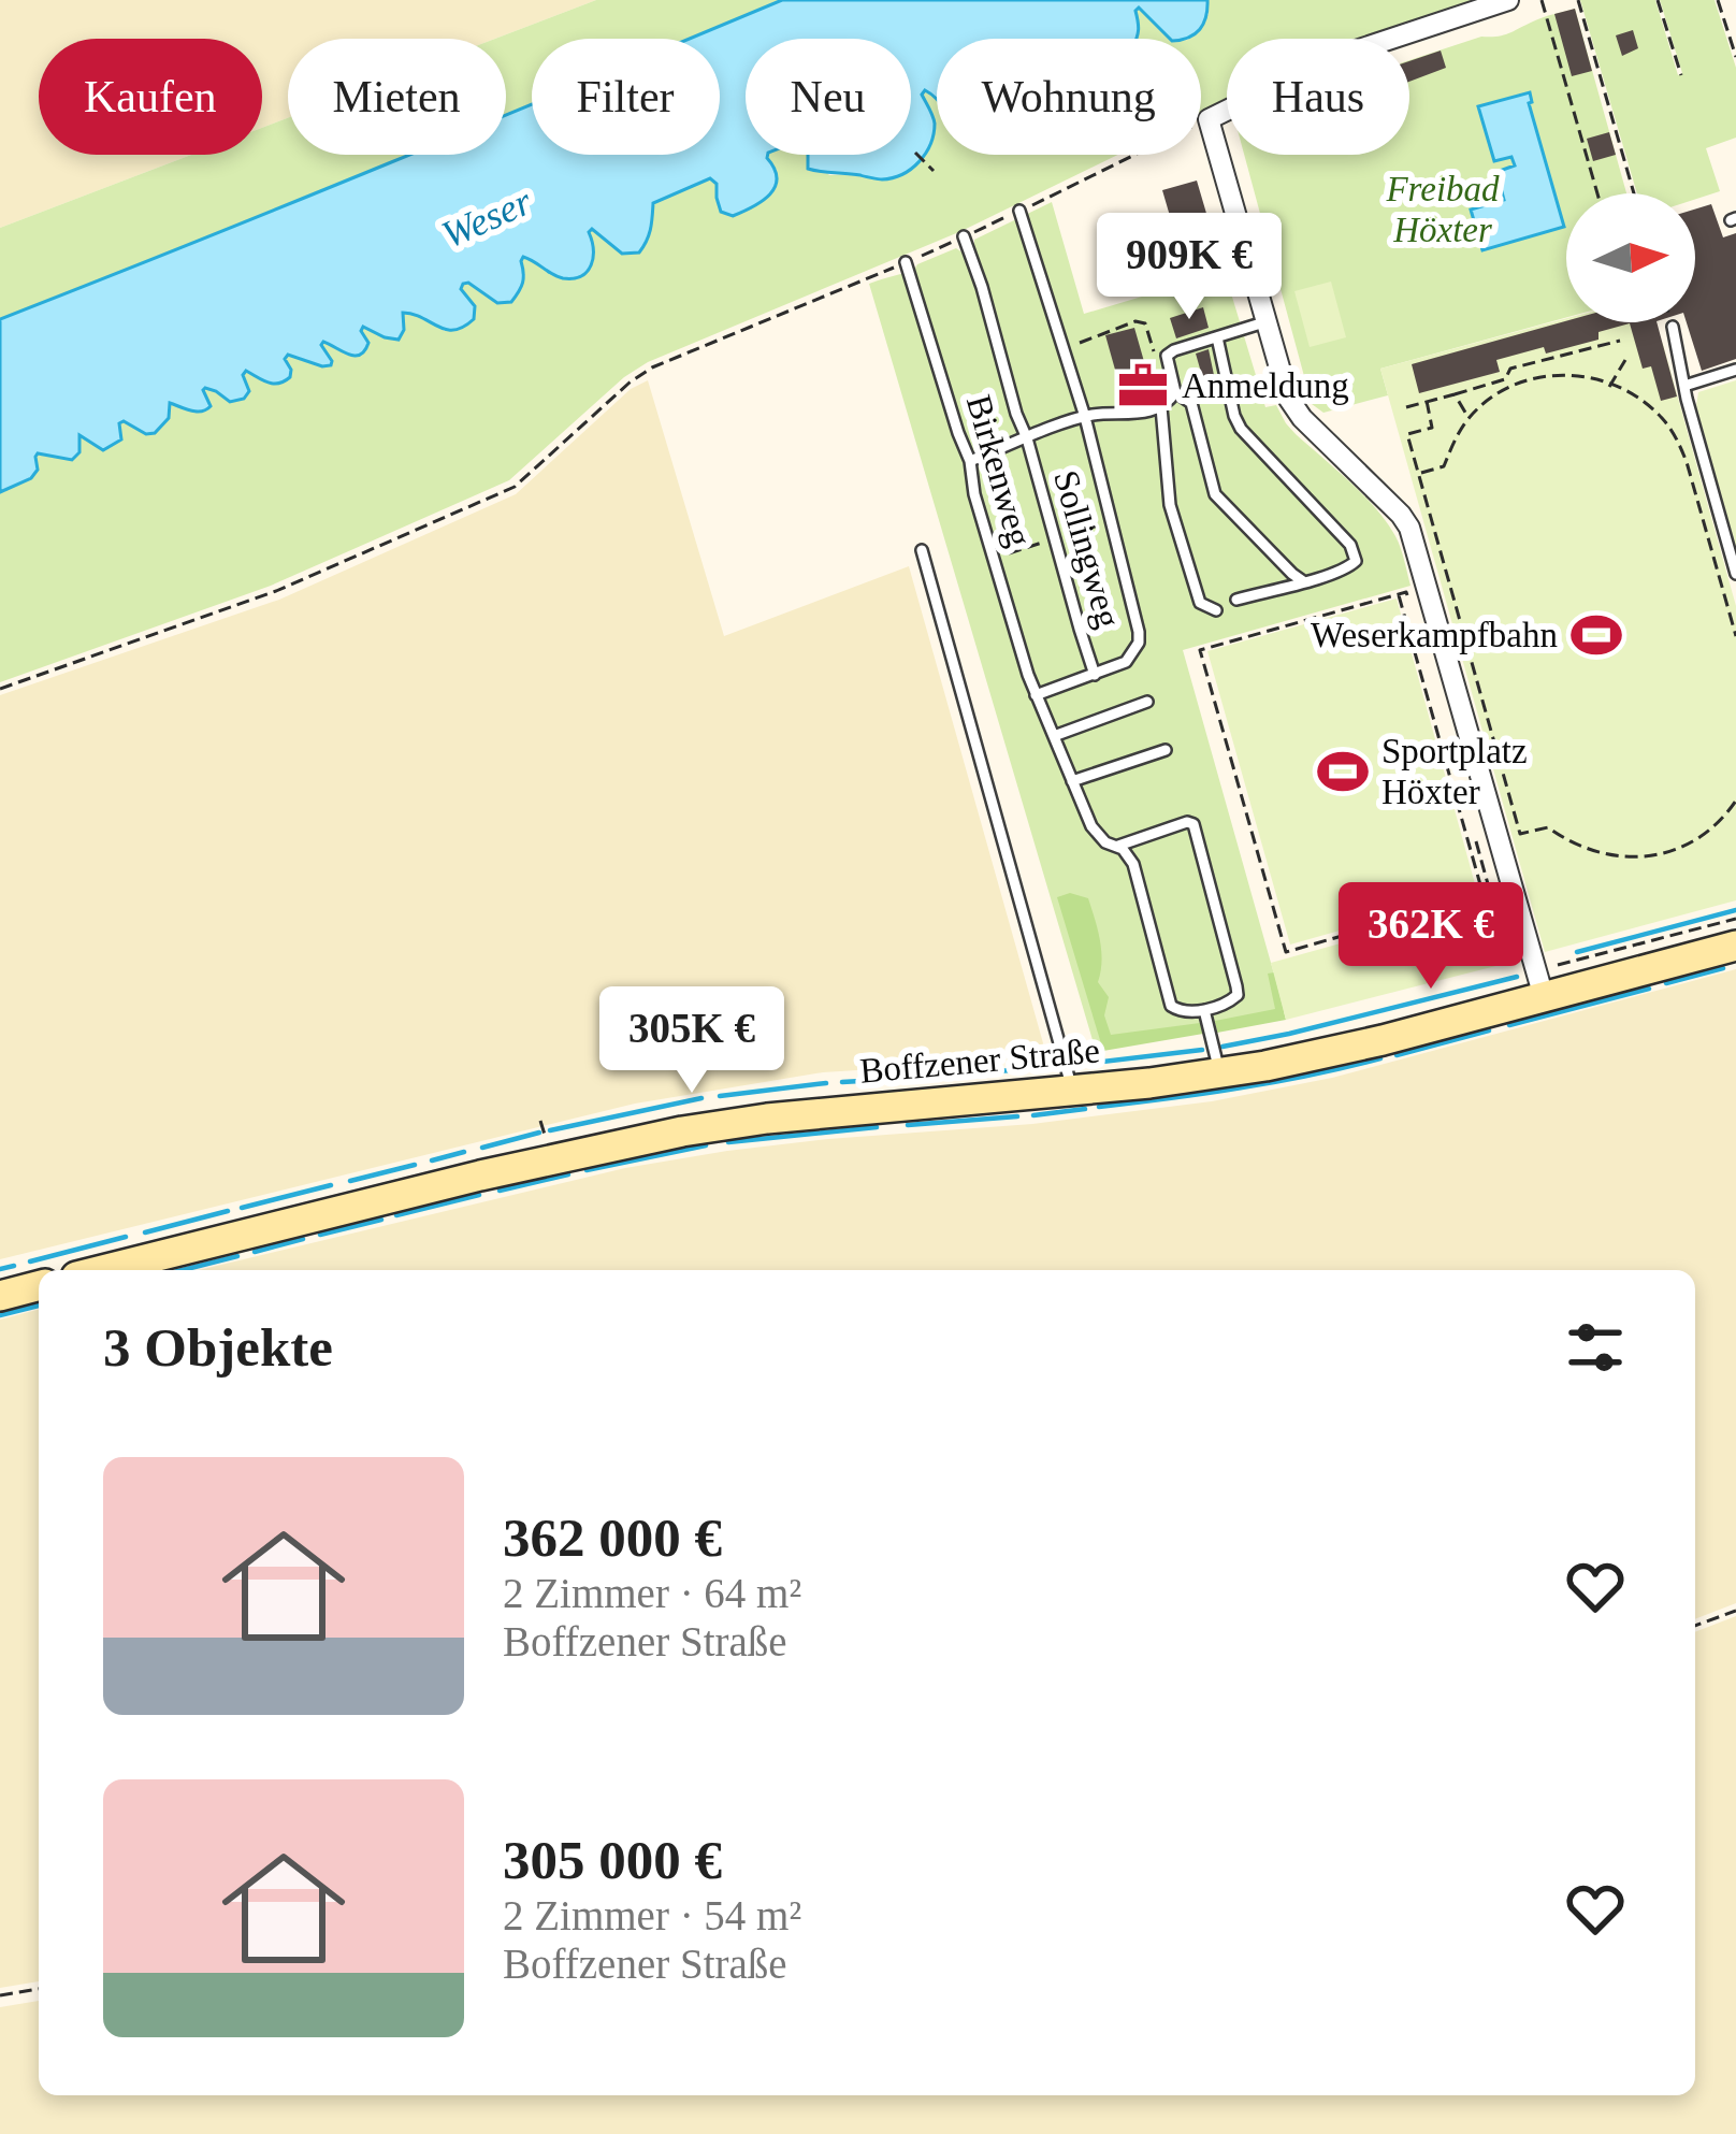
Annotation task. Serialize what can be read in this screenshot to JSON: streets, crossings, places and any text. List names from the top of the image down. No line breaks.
{"streets":{"street":["Boffzener Straße"],"lane":["Birkenweg","Sollingweg"]},"water":["Weser"],"parks":["Freibad Höxter"],"places":{"office":["Anmeldung"],"sports":["Weserkampfbahn","Sportplatz Höxter"]},"north":"right","page":{"chip":["Kaufen","Mieten","Filter","Neu","Wohnung","Haus"],"price":["909K €","362K €","305K €"],"heading":"3 Objekte","list":[{"name":"362 000 €","note":"2 Zimmer · 64 m² · Boffzener Straße"},{"name":"305 000 €","note":"2 Zimmer · 54 m² · Boffzener Straße"}]}}
